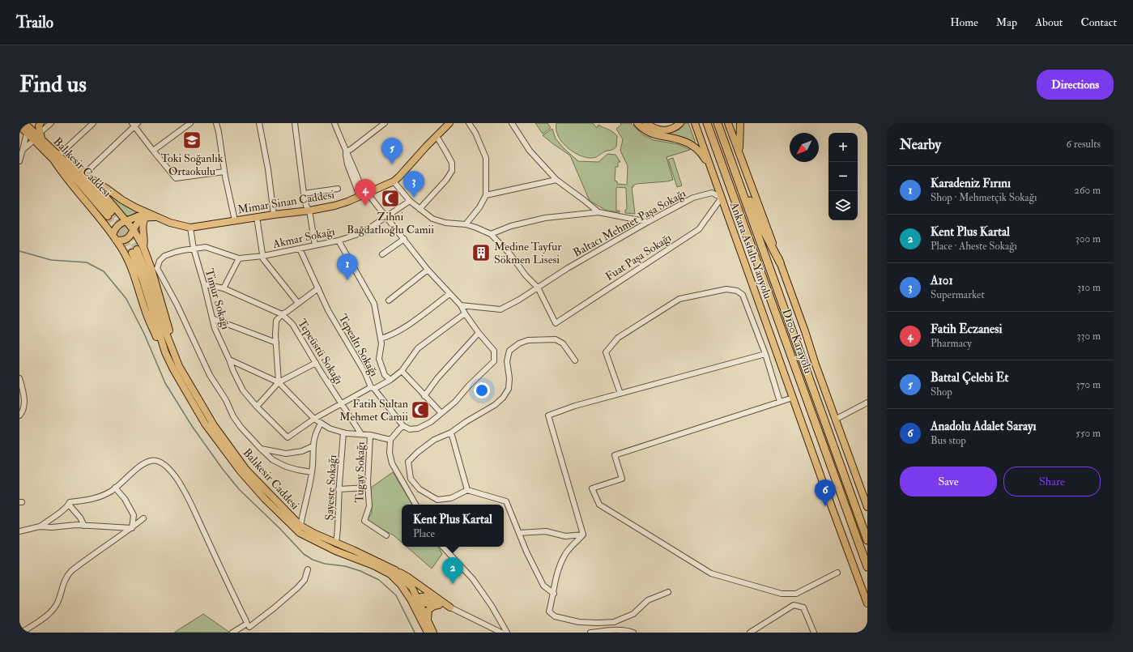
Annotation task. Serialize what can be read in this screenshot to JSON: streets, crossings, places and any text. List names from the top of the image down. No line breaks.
{"streets":{"highway":["D100 Karayolu"],"main road":["Balıkesir Caddesi","Mimar Sinan Caddesi","Ankara Asfaltı Yanyolu"],"street":["Baltacı Mehmet Paşa Sokağı","Akmar Sokağı","Fuat Paşa Sokağı","Timur Sokağı","Tepealtı Sokağı","Tepeüstü Sokağı","Tugay Sokağı","Şayeste Sokağı"]},"crossings":[["Balıkesir Caddesi","Şayeste Sokağı"],["Mimar Sinan Caddesi","Timur Sokağı"],["Baltacı Mehmet Paşa Sokağı","Ankara Asfaltı Yanyolu"],["Baltacı Mehmet Paşa Sokağı","Fuat Paşa Sokağı"],["Akmar Sokağı","Timur Sokağı"],["Akmar Sokağı","Tepealtı Sokağı"],["Ankara Asfaltı Yanyolu","Fuat Paşa Sokağı"]],"places":{"school or university":["Toki Soğanlık Ortaokulu"],"mosque":["Zihni Bağdatlıoğlu Camii","Fatih Sultan Mehmet Camii"],"building":["Medine Tayfur Sökmen Lisesi"]},"north":"bottom left","page":{"header":"Trailo","nav":["Home","Map","About","Contact"],"buttons":["Directions",["Save","Share"]],"title":"Find us","heading":["Nearby","6 results"],"map_buttons":["+","−"],"pins":["5","3","4","1","6","2"],"list":[{"mark":"1","name":"Karadeniz Fırını","note":"Shop · Mehmetçik Sokağı","value":"260 m"},{"mark":"2","name":"Kent Plus Kartal","note":"Place · Aheste Sokağı","value":"300 m"},{"mark":"3","name":"A101","note":"Supermarket","value":"310 m"},{"mark":"4","name":"Fatih Eczanesi","note":"Pharmacy","value":"330 m"},{"mark":"5","name":"Battal Çelebi Et","note":"Shop","value":"370 m"},{"mark":"6","name":"Anadolu Adalet Sarayı","note":"Bus stop","value":"550 m"}],"popup":["Kent Plus Kartal","Place"]}}
